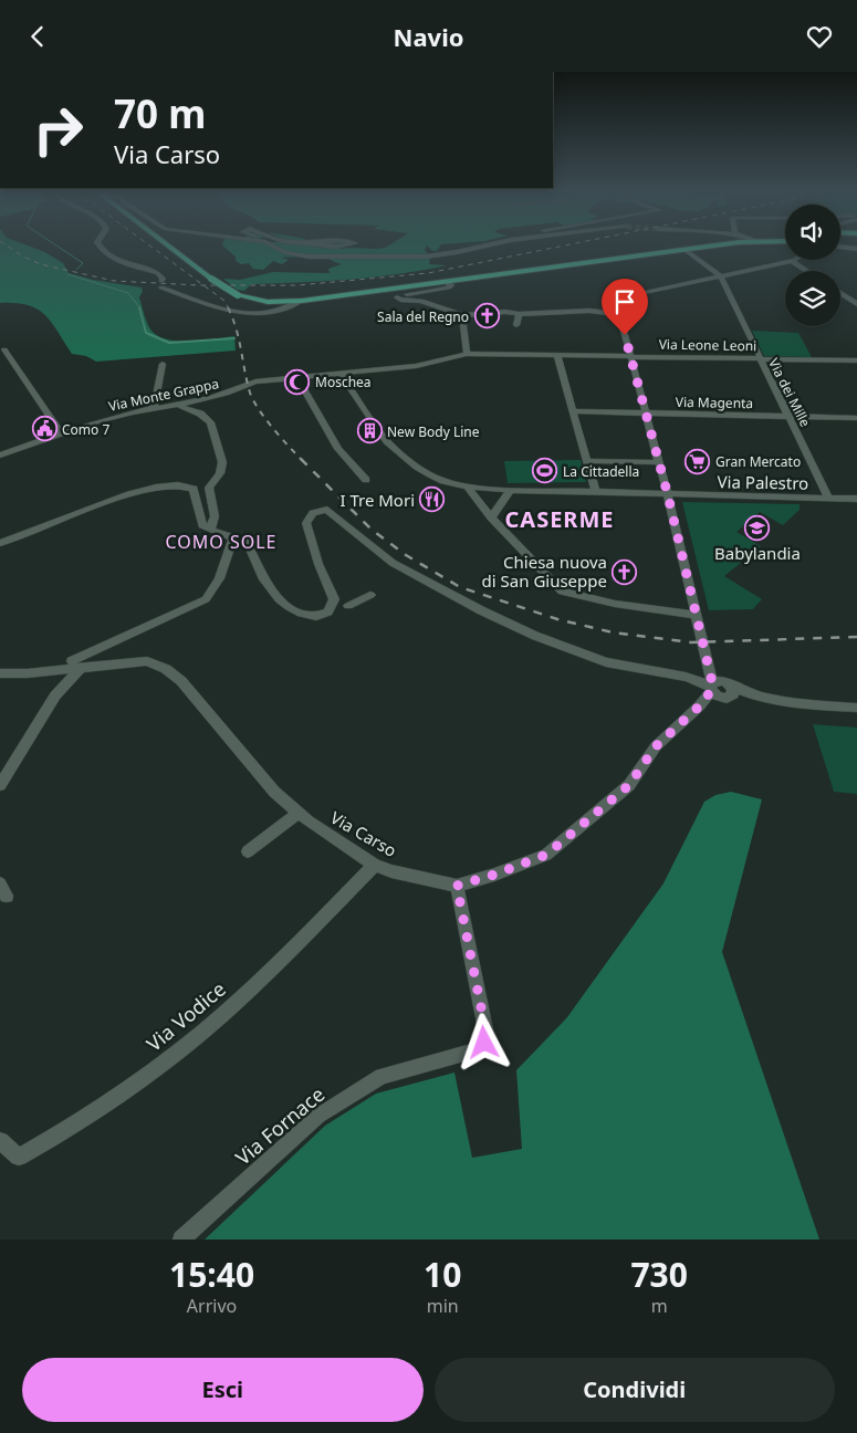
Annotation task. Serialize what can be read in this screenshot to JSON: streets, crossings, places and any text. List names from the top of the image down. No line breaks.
{"streets":{"street":["Via Leone Leoni","Via dei Mille","Via Monte Grappa","Via Magenta","Via Palestro","Via Carso","Via Vodice","Via Fornace"]},"crossings":[["Via Leone Leoni","Via dei Mille"],["Via Leone Leoni","Via Monte Grappa"],["Via dei Mille","Via Magenta"],["Via dei Mille","Via Palestro"],["Via Monte Grappa","Via Palestro"],["Via Carso","Via Vodice"],["Via Carso","Via Fornace"]],"districts":["CASERME","COMO SOLE"],"places":{"church":["Sala del Regno","Chiesa nuova di San Giuseppe"],"mosque":["Moschea"],"public building":["Como 7"],"building":["New Body Line"],"supermarket":["Gran Mercato"],"sports":["La Cittadella"],"restaurant":["I Tre Mori"],"school or university":["Babylandia"]},"page":{"header":"Navio","turn":["70 m","Via Carso"],"eta":["15:40","Arrivo","10","min","730","m"],"buttons":["Esci","Condividi"]}}
